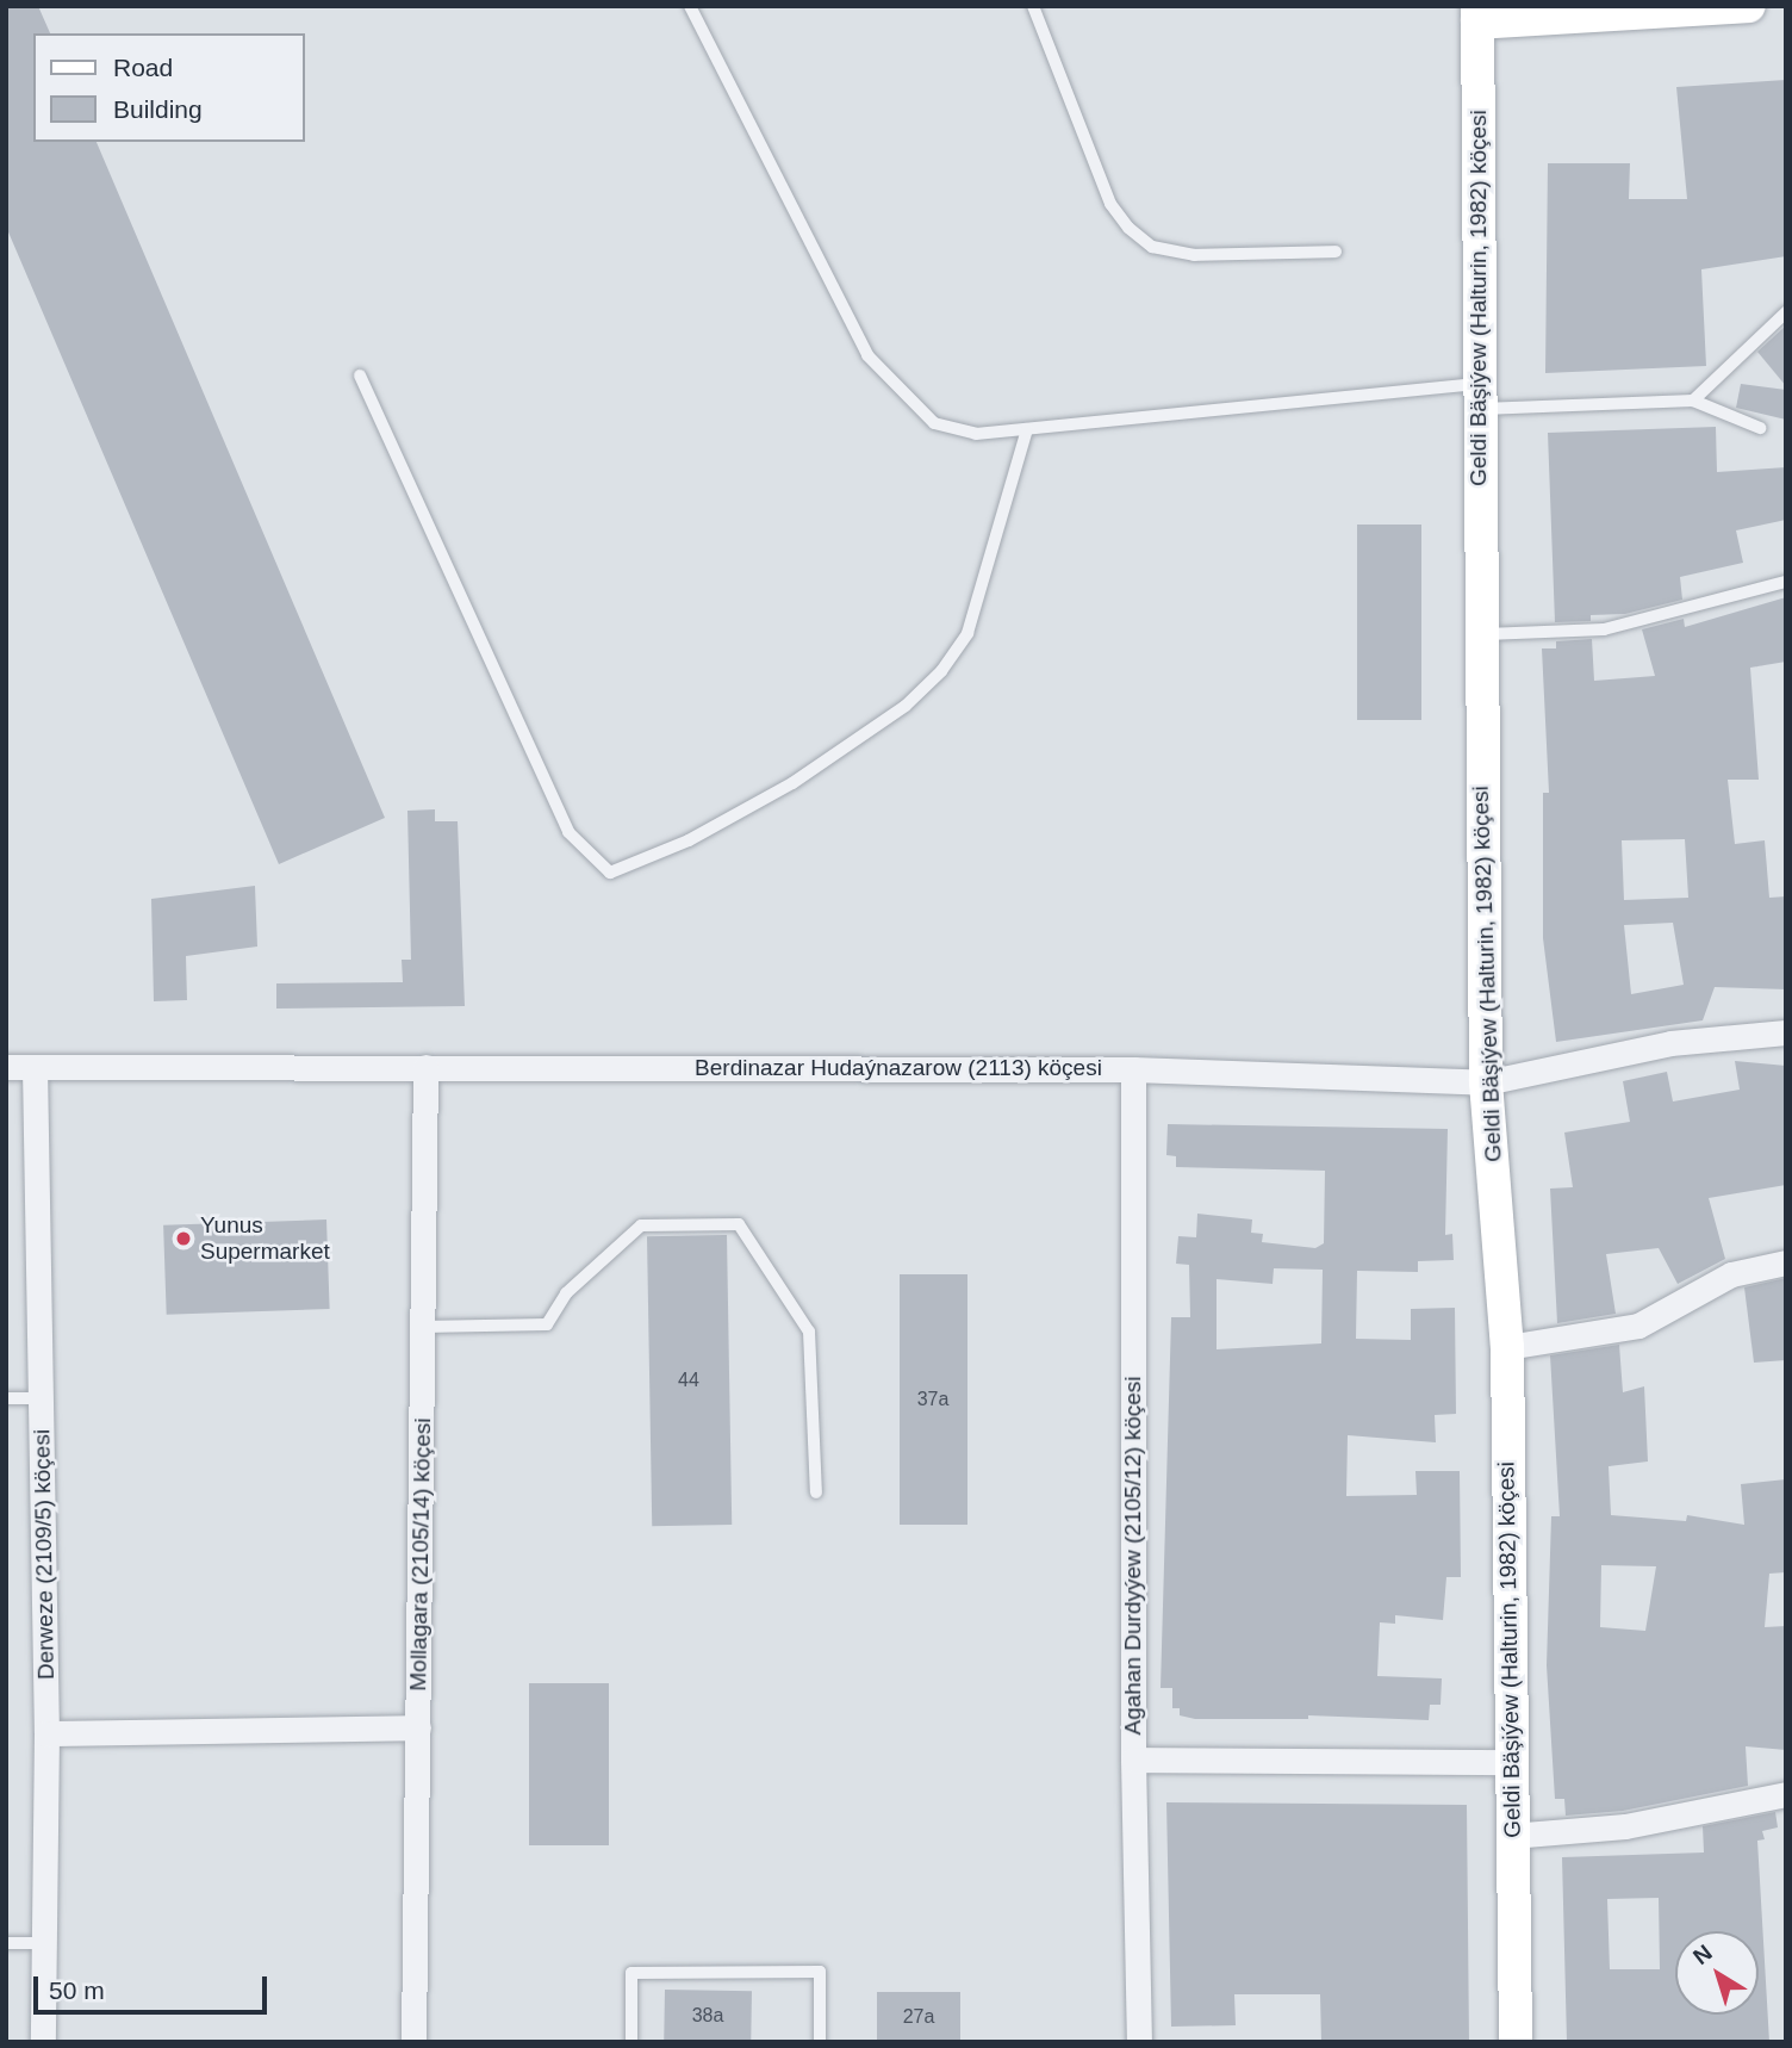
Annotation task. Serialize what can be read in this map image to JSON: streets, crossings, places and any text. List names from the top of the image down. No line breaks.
{"streets":{"street":["Geldi Bäşiýew (Halturin, 1982) köçesi","Berdinazar Hudaýnazarow (2113) köçesi","Derweze (2109/5) köçesi","Mollagara (2105/14) köçesi","Agahan Durdyýew (2105/12) köçesi"]},"crossings":[["Geldi Bäşiýew (Halturin, 1982) köçesi","Berdinazar Hudaýnazarow (2113) köçesi"],["Berdinazar Hudaýnazarow (2113) köçesi","Derweze (2109/5) köçesi"],["Berdinazar Hudaýnazarow (2113) köçesi","Mollagara (2105/14) köçesi"],["Berdinazar Hudaýnazarow (2113) köçesi","Agahan Durdyýew (2105/12) köçesi"]],"places":["Yunus Supermarket"],"house_numbers":["44","37a","38a","27a"],"legend":["Road","Building"],"scale_bar":"50 m","north":"top left"}
